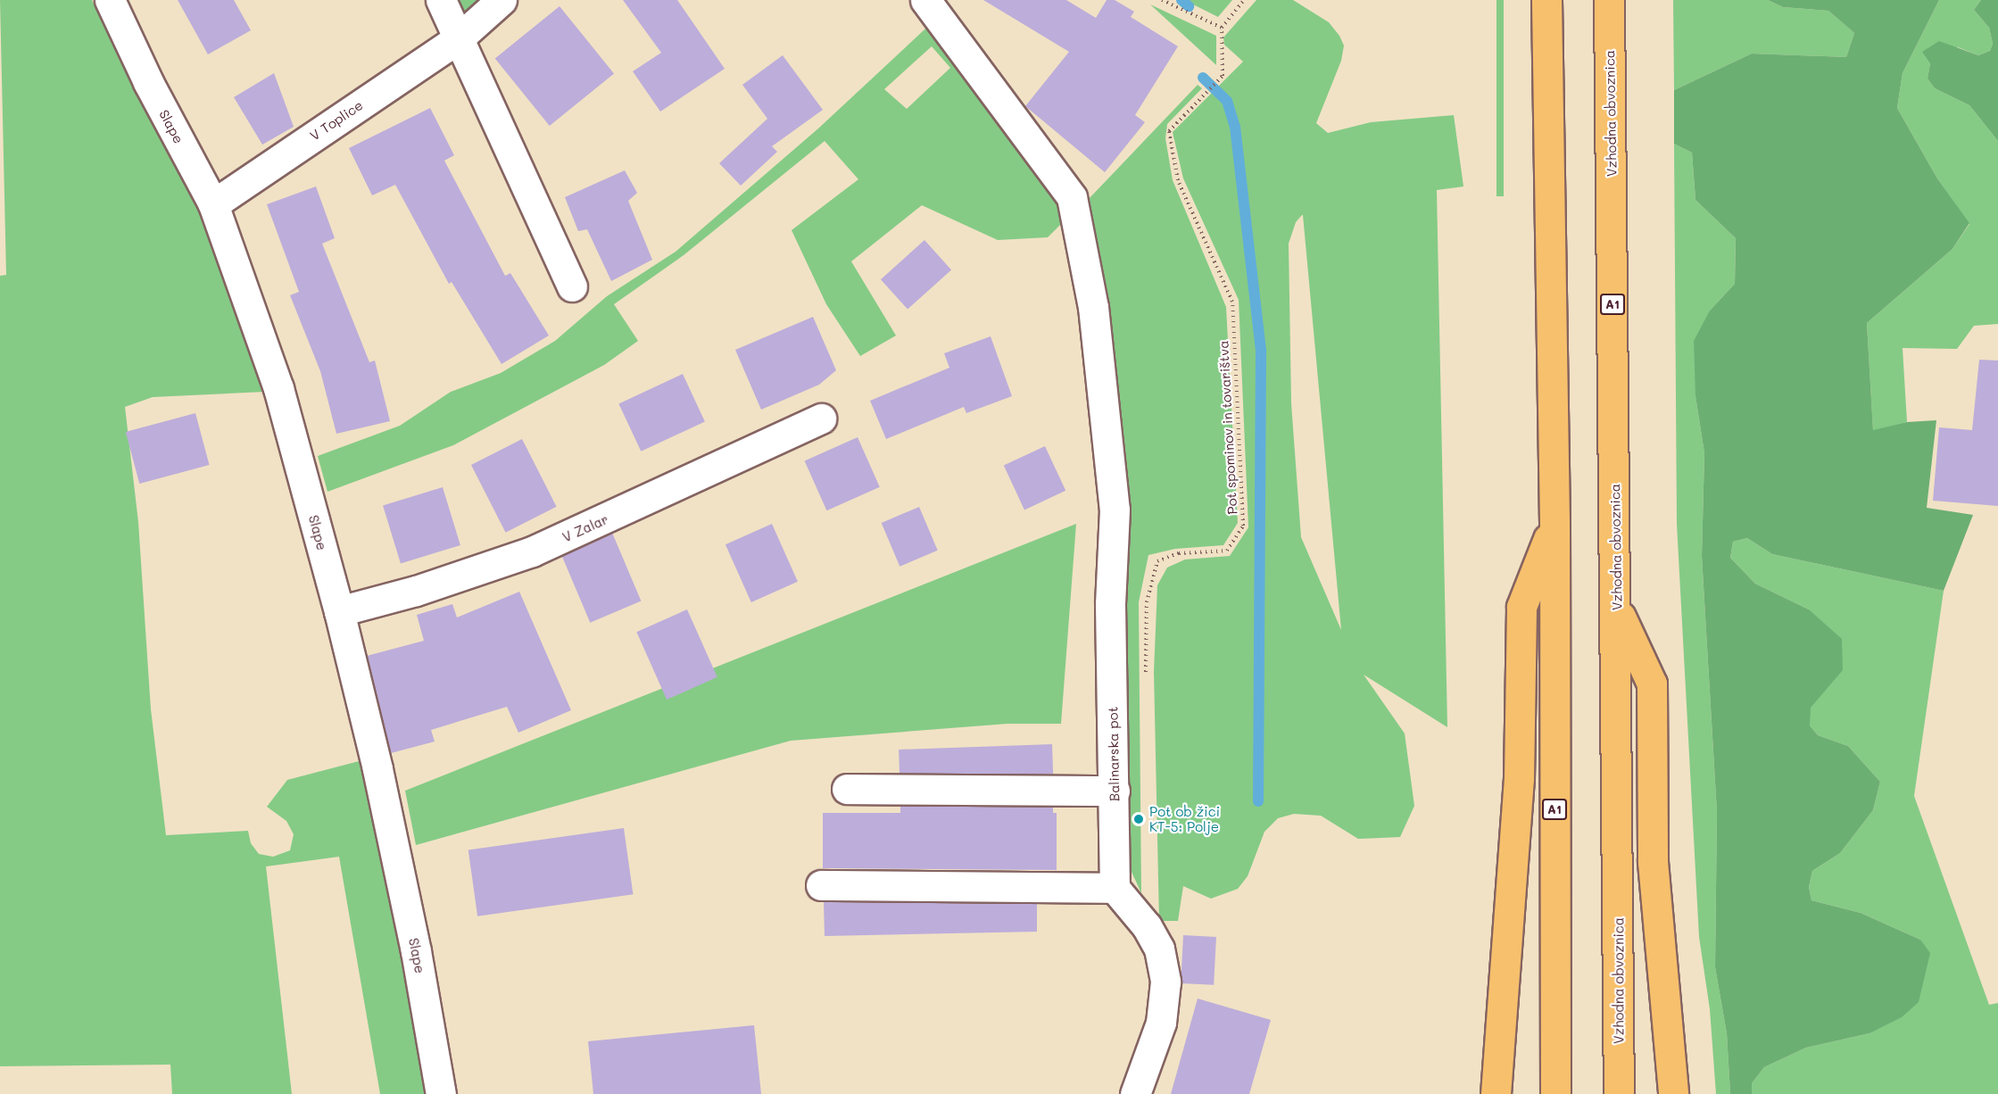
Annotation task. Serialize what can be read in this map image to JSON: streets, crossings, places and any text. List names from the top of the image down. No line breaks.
{"streets":{"highway":["Vzhodna obvoznica","A1"],"street":["V Toplice","Slape","V Zalar","Balinarska pot"],"path":["Pot spominov in tovarištva"]},"crossings":[["V Toplice","Slape"],["Slape","V Zalar"]],"places":["Pot ob žici KT-5: Polje"]}
